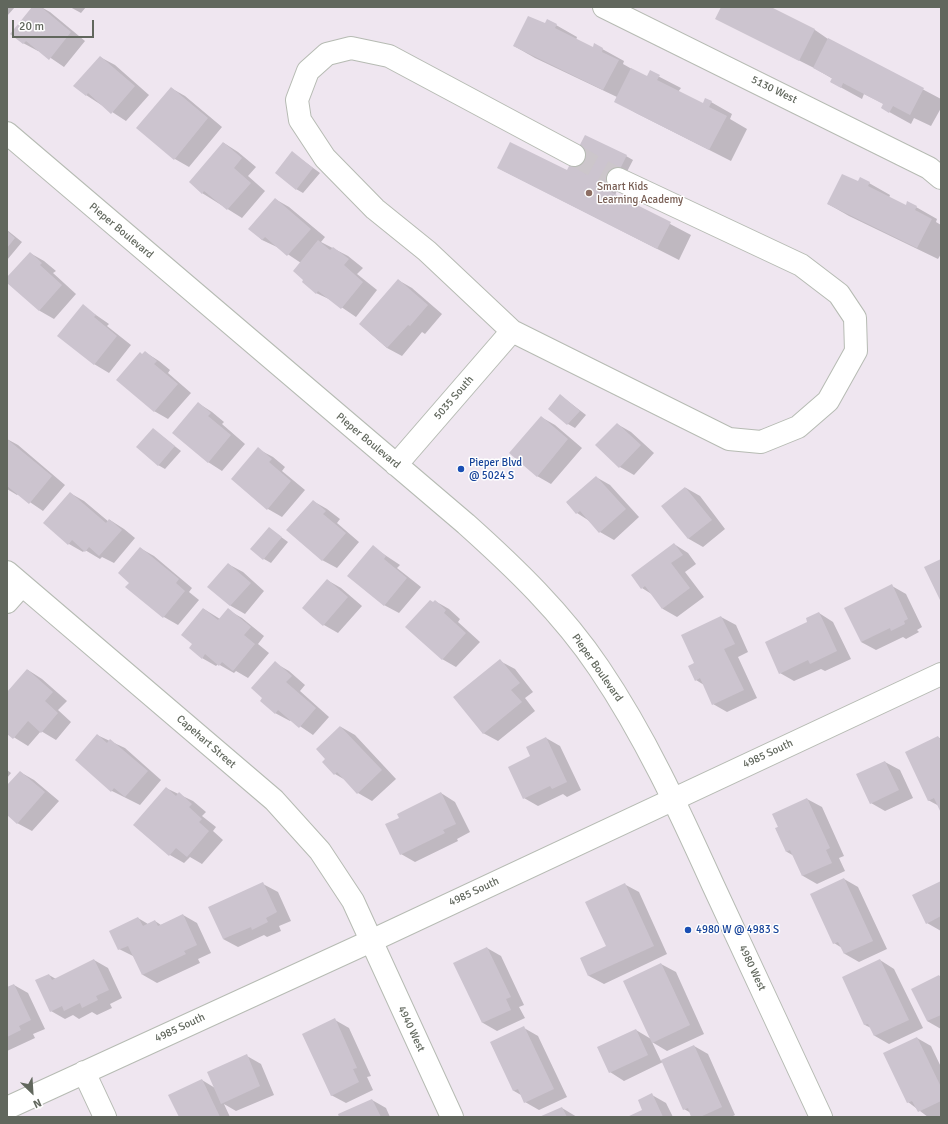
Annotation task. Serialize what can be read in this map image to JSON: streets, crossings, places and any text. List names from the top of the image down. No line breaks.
{"streets":{"street":["5130 West","Pieper Boulevard","5035 South","Capehart Street","4985 South","4980 West","4940 West"]},"crossings":[["Pieper Boulevard","5035 South"],["Pieper Boulevard","4985 South"],["Pieper Boulevard","4980 West"],["Capehart Street","4985 South"],["Capehart Street","4940 West"],["4985 South","4980 West"],["4985 South","4940 West"]],"places":["Smart Kids Learning Academy","Pieper Blvd @ 5024 S","4980 W @ 4983 S"],"scale_bar":"20 m","north":"bottom right"}
